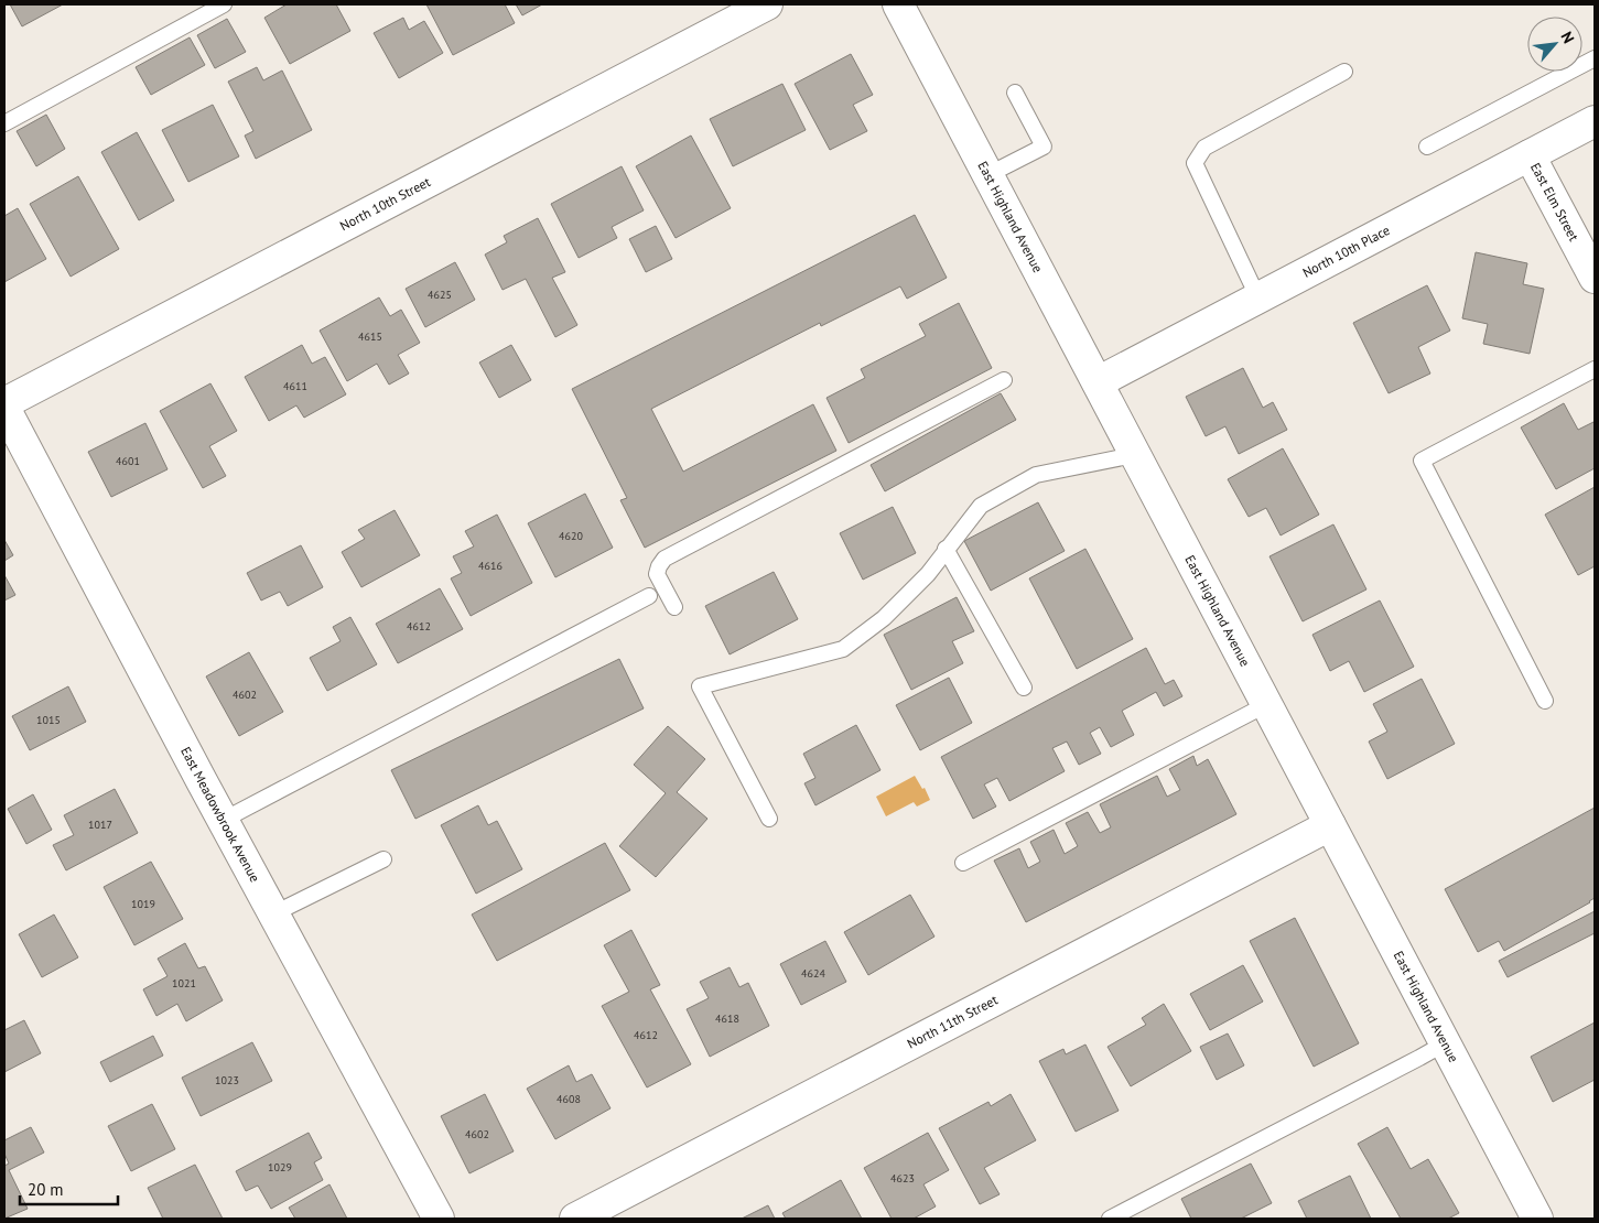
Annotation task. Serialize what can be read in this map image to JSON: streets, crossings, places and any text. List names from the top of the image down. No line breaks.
{"streets":{"street":["East Elm Street","North 10th Street","East Highland Avenue","North 10th Place","East Meadowbrook Avenue","North 11th Street"]},"crossings":[["East Elm Street","North 10th Place"],["North 10th Street","East Meadowbrook Avenue"],["East Highland Avenue","North 10th Place"],["East Highland Avenue","North 11th Street"]],"house_numbers":["4625","4615","4611","4601","4620","4616","4612","4602","1015","1017","1019","4624","1021","4618","4612","1023","4608","4602","1029","4623"],"scale_bar":"20 m","north":"top right"}
